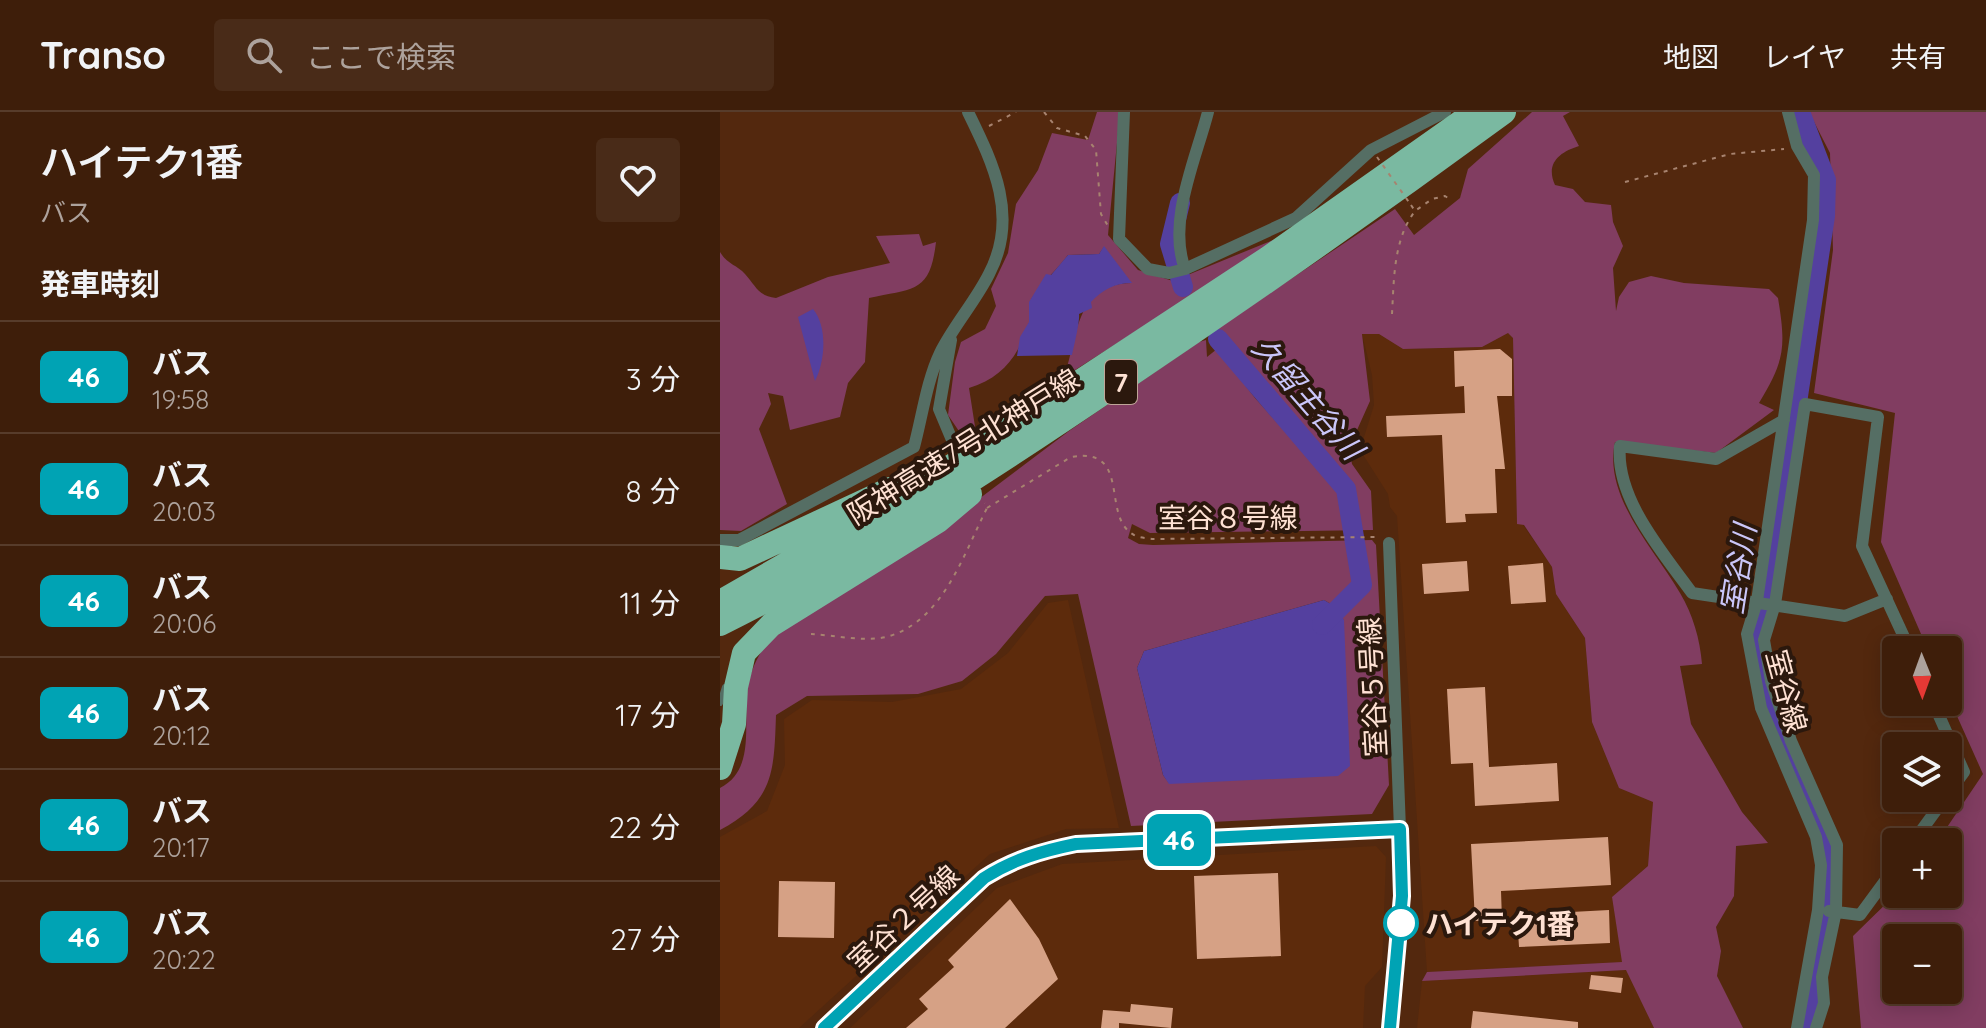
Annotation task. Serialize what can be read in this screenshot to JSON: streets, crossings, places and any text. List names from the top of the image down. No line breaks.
{"streets":{"highway":["7","阪神高速7号北神戸線"],"street":["室谷５号線","室谷線","室谷２号線"],"path":["室谷８号線"]},"crossings":[["室谷８号線","室谷５号線"],["室谷５号線","室谷２号線"]],"water":["久留主谷川","室谷川"],"places":["ハイテク1番"],"lines":["bus line 46"],"north":"bottom","page":{"header":"Transo","search":"ここで検索","nav":["地図","レイヤ","共有"],"heading":[["ハイテク1番","バス"],"発車時刻"],"on_map":"46","list":[{"mark":"46","name":"バス","note":"19:58","value":"3 分"},{"mark":"46","name":"バス","note":"20:03","value":"8 分"},{"mark":"46","name":"バス","note":"20:06","value":"11 分"},{"mark":"46","name":"バス","note":"20:12","value":"17 分"},{"mark":"46","name":"バス","note":"20:17","value":"22 分"},{"mark":"46","name":"バス","note":"20:22","value":"27 分"}],"map_buttons":["+","−"]}}
